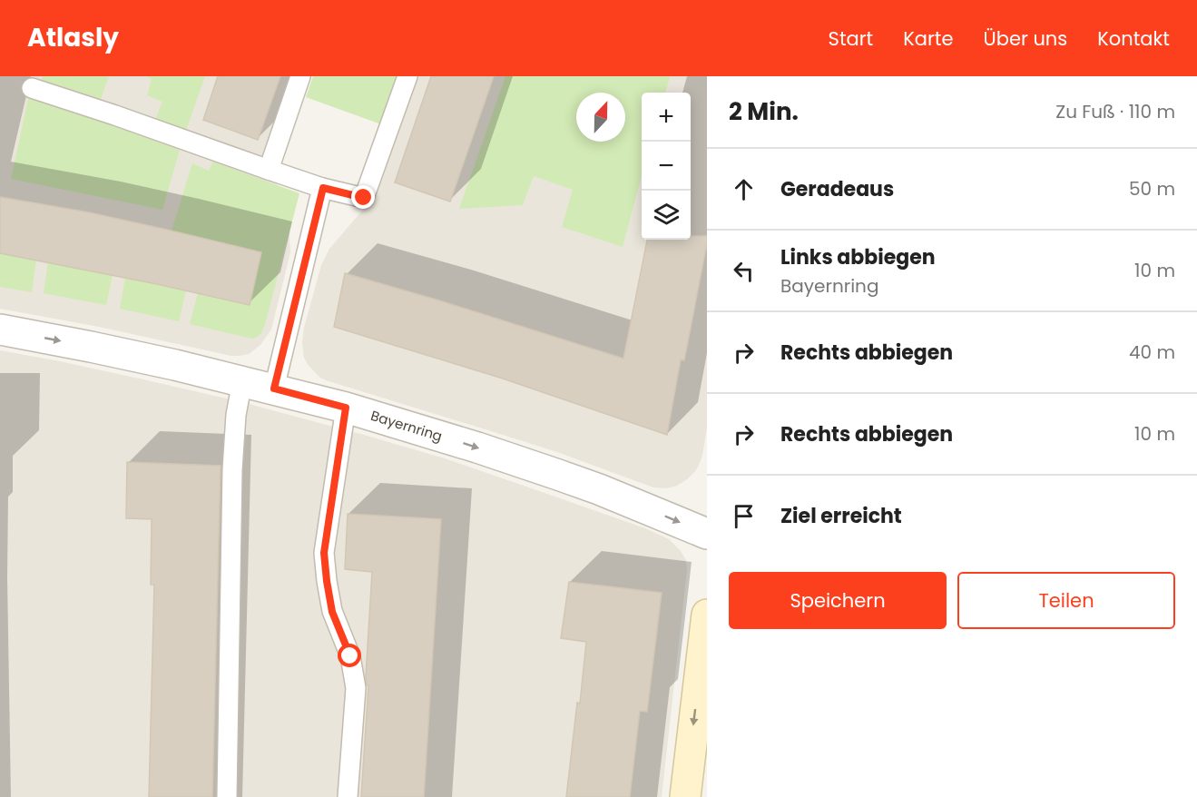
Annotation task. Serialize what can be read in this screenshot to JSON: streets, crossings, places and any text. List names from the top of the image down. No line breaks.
{"streets":{"street":["Bayernring"]},"one_way":["Bayernring"],"north":"top","page":{"header":"Atlasly","nav":["Start","Karte","Über uns","Kontakt"],"heading":["2 Min.","Zu Fuß · 110 m"],"map_buttons":["+","−"],"list":[["Geradeaus","50 m"],["Links abbiegen","Bayernring","10 m"],["Rechts abbiegen","40 m"],["Rechts abbiegen","10 m"],"Ziel erreicht"],"buttons":["Speichern","Teilen"]}}
